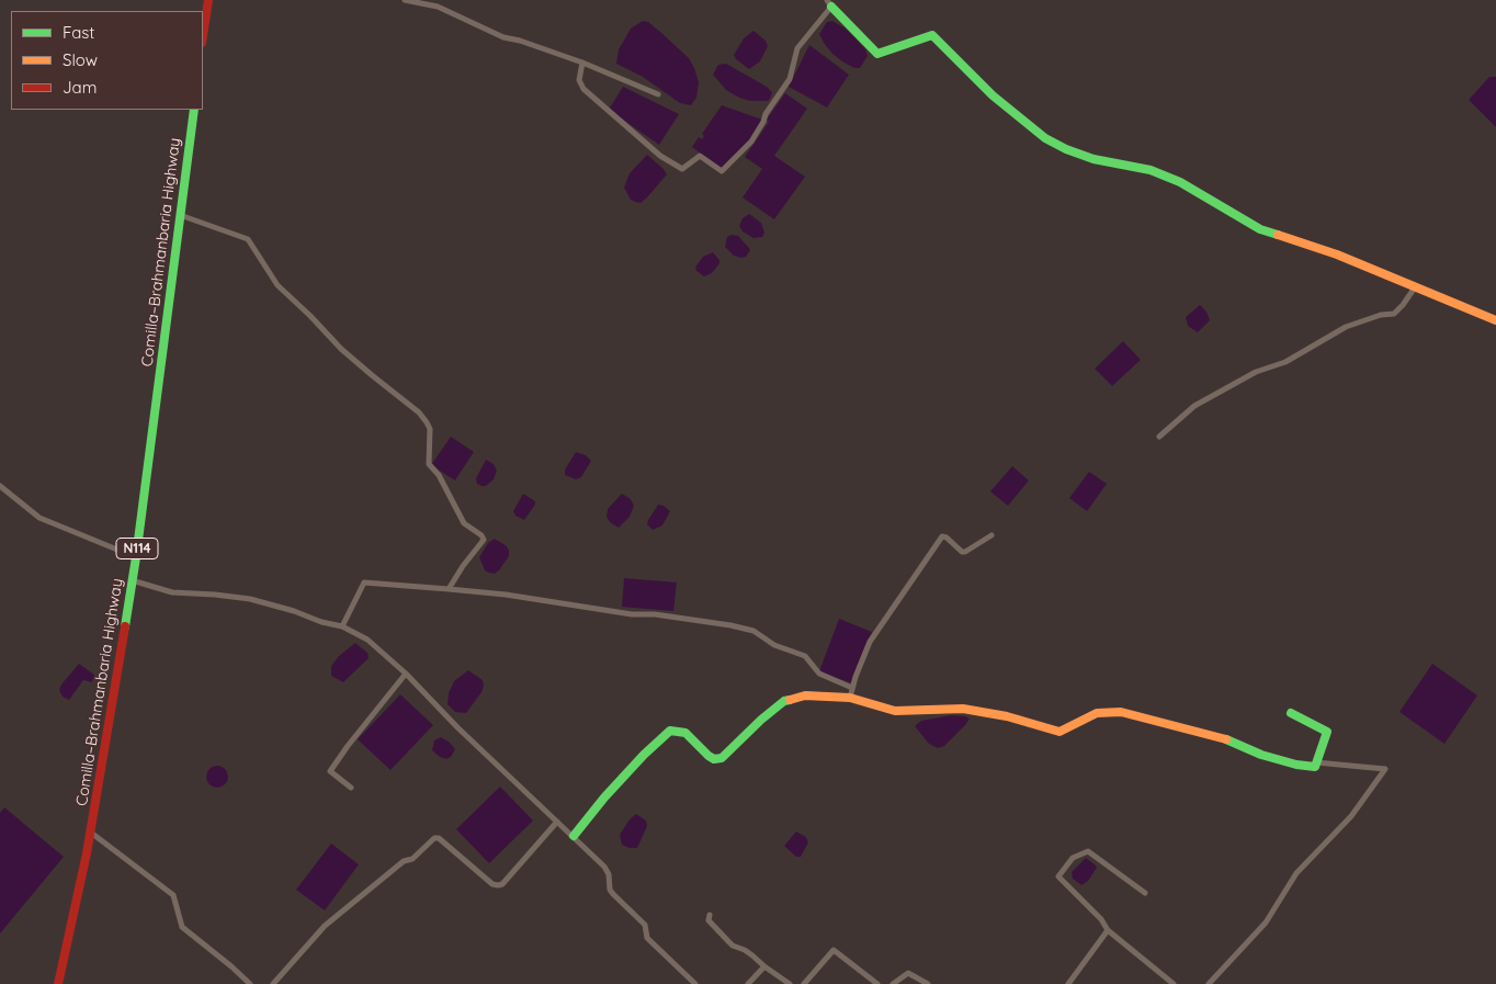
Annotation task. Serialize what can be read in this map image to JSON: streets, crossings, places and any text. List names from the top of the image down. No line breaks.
{"streets":{"main road":["Comilla–Brahmanbaria Highway","N114"]},"legend":["Fast","Slow","Jam"]}
